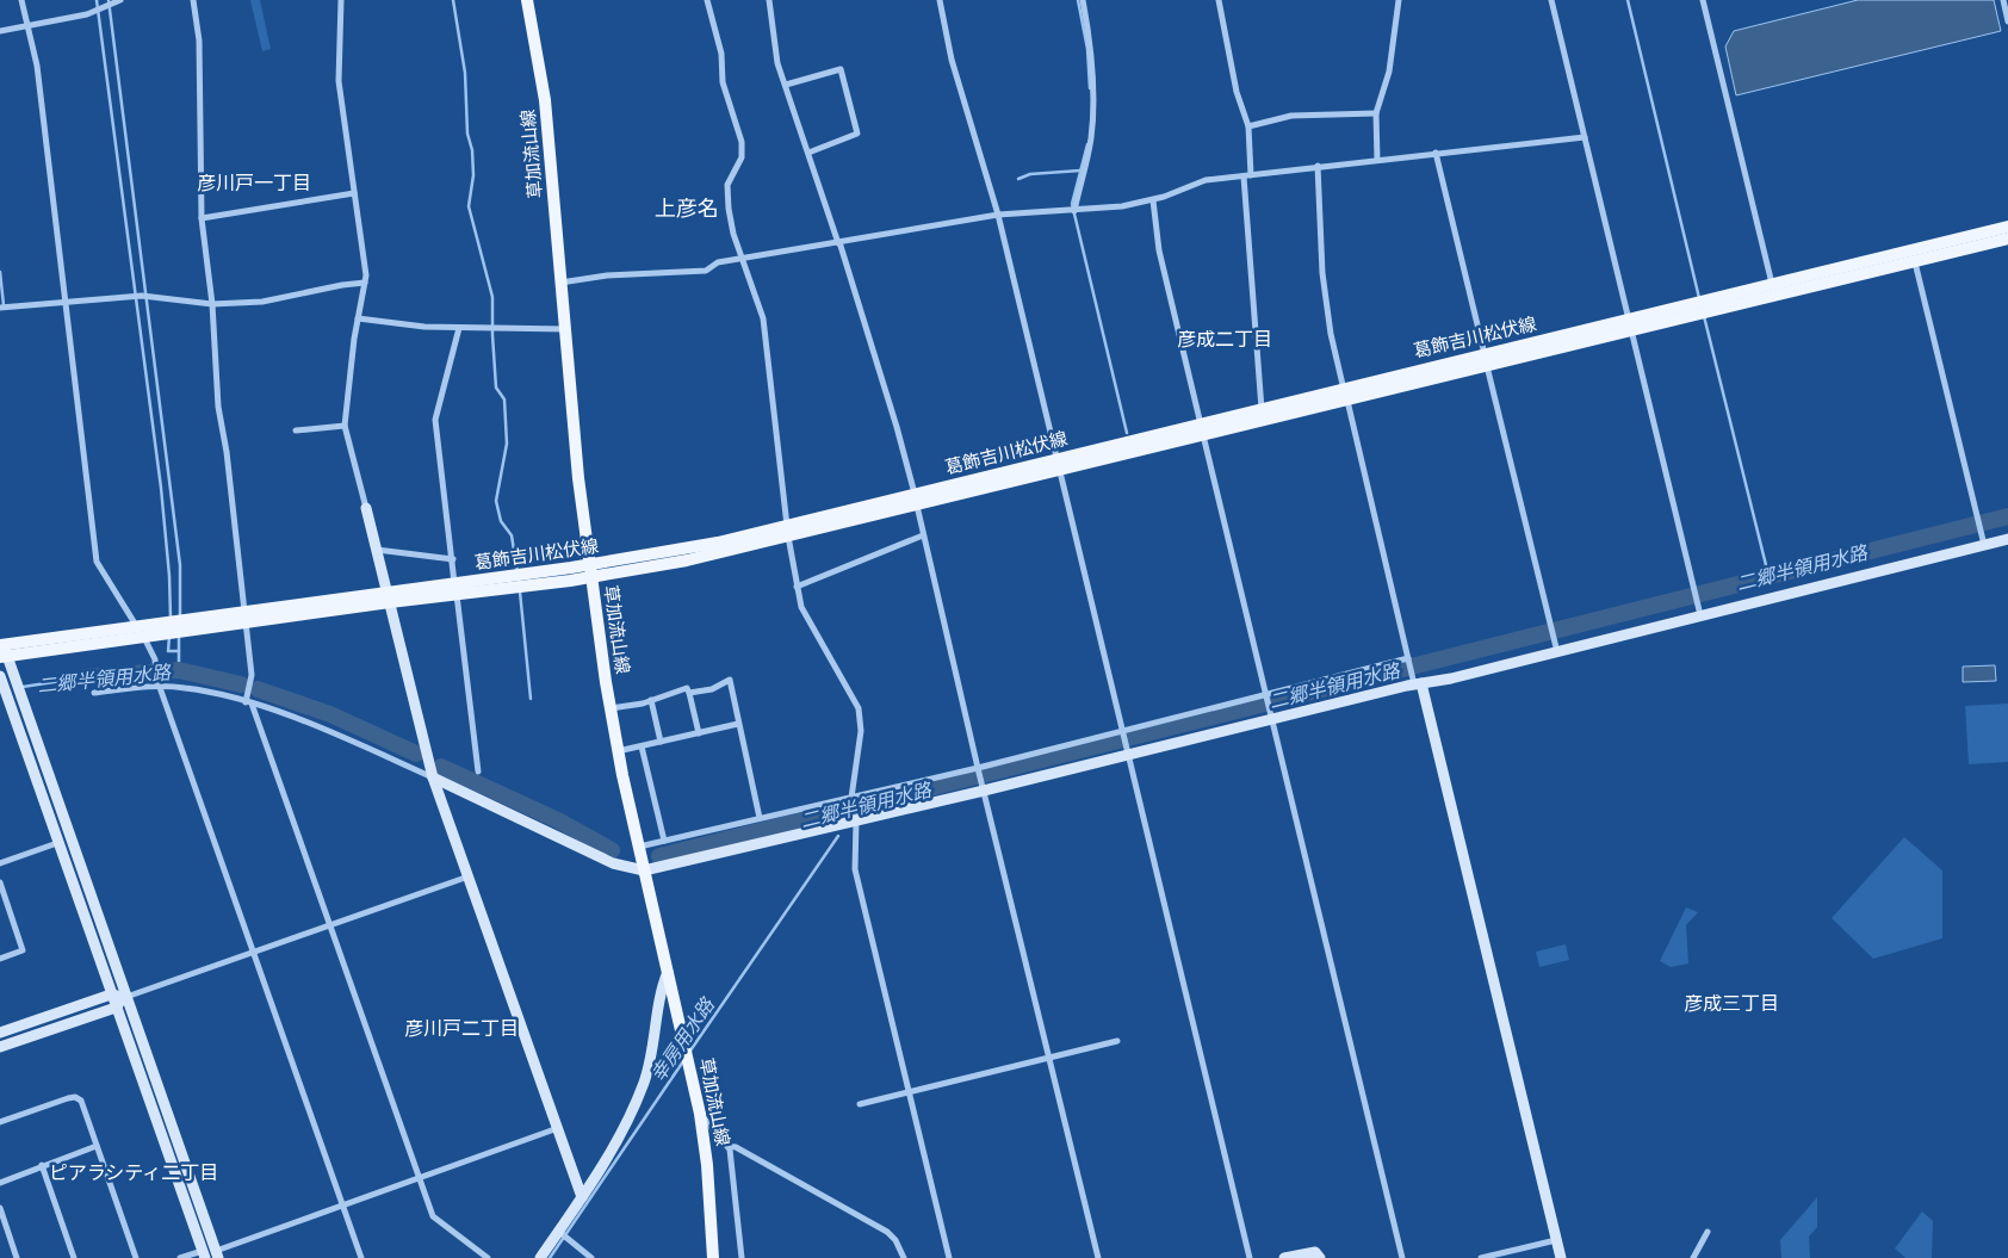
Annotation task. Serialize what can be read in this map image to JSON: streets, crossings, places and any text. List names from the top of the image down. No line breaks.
{"streets":{"main road":["草加流山線","葛飾吉川松伏線"]},"crossings":[["草加流山線","葛飾吉川松伏線"]],"districts":["彦川戸一丁目","上彦名","彦成二丁目","彦成三丁目","彦川戸二丁目","ピアラシティ二丁目"],"water":["二郷半領用水路","幸房用水路"]}
